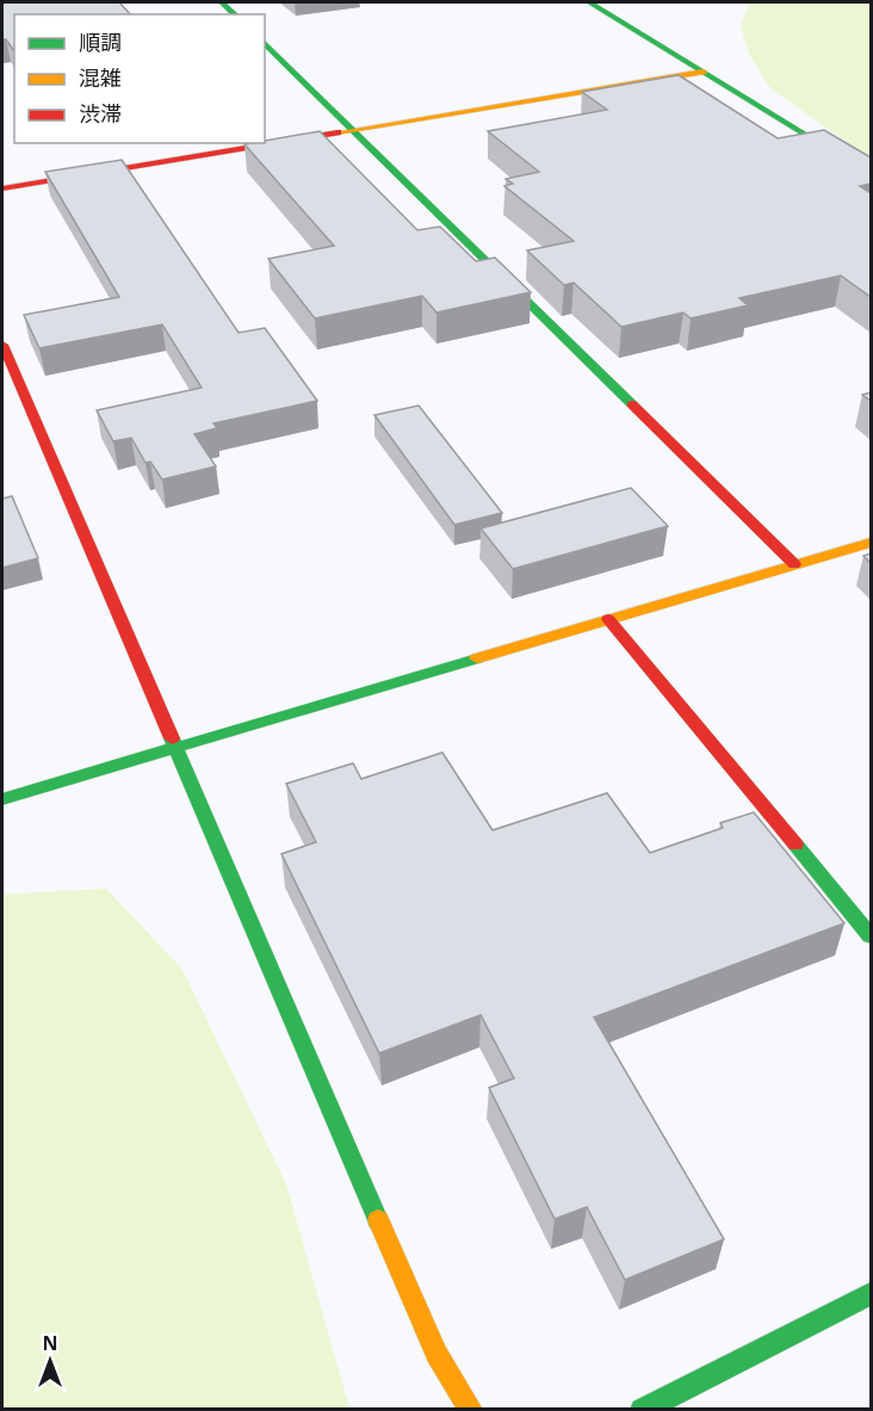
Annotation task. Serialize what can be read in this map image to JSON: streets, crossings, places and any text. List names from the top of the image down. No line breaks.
{"legend":["順調","混雑","渋滞"],"north":"top"}
